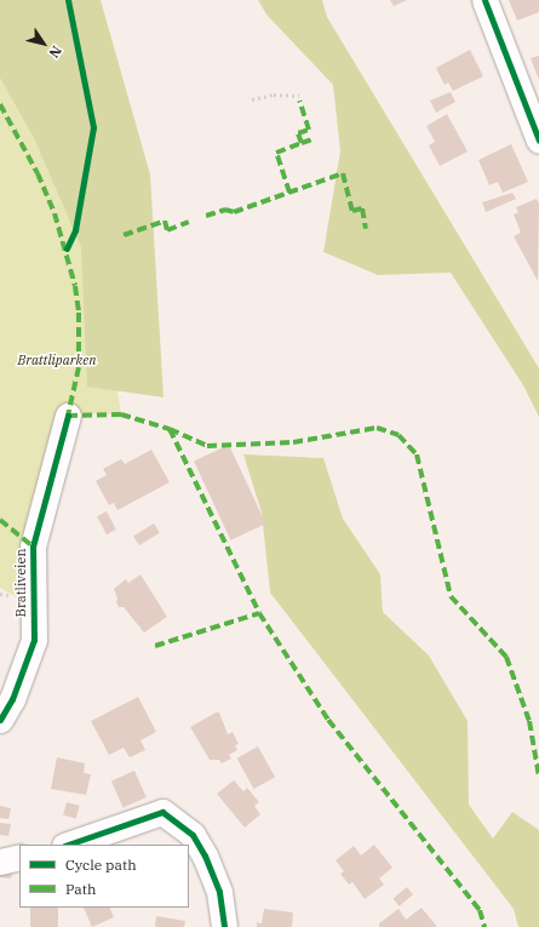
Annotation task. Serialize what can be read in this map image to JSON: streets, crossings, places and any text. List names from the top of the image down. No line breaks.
{"streets":{"street":["Bratliveien"]},"parks":["Brattliparken"],"legend":["Cycle path","Path"],"north":"bottom right"}
